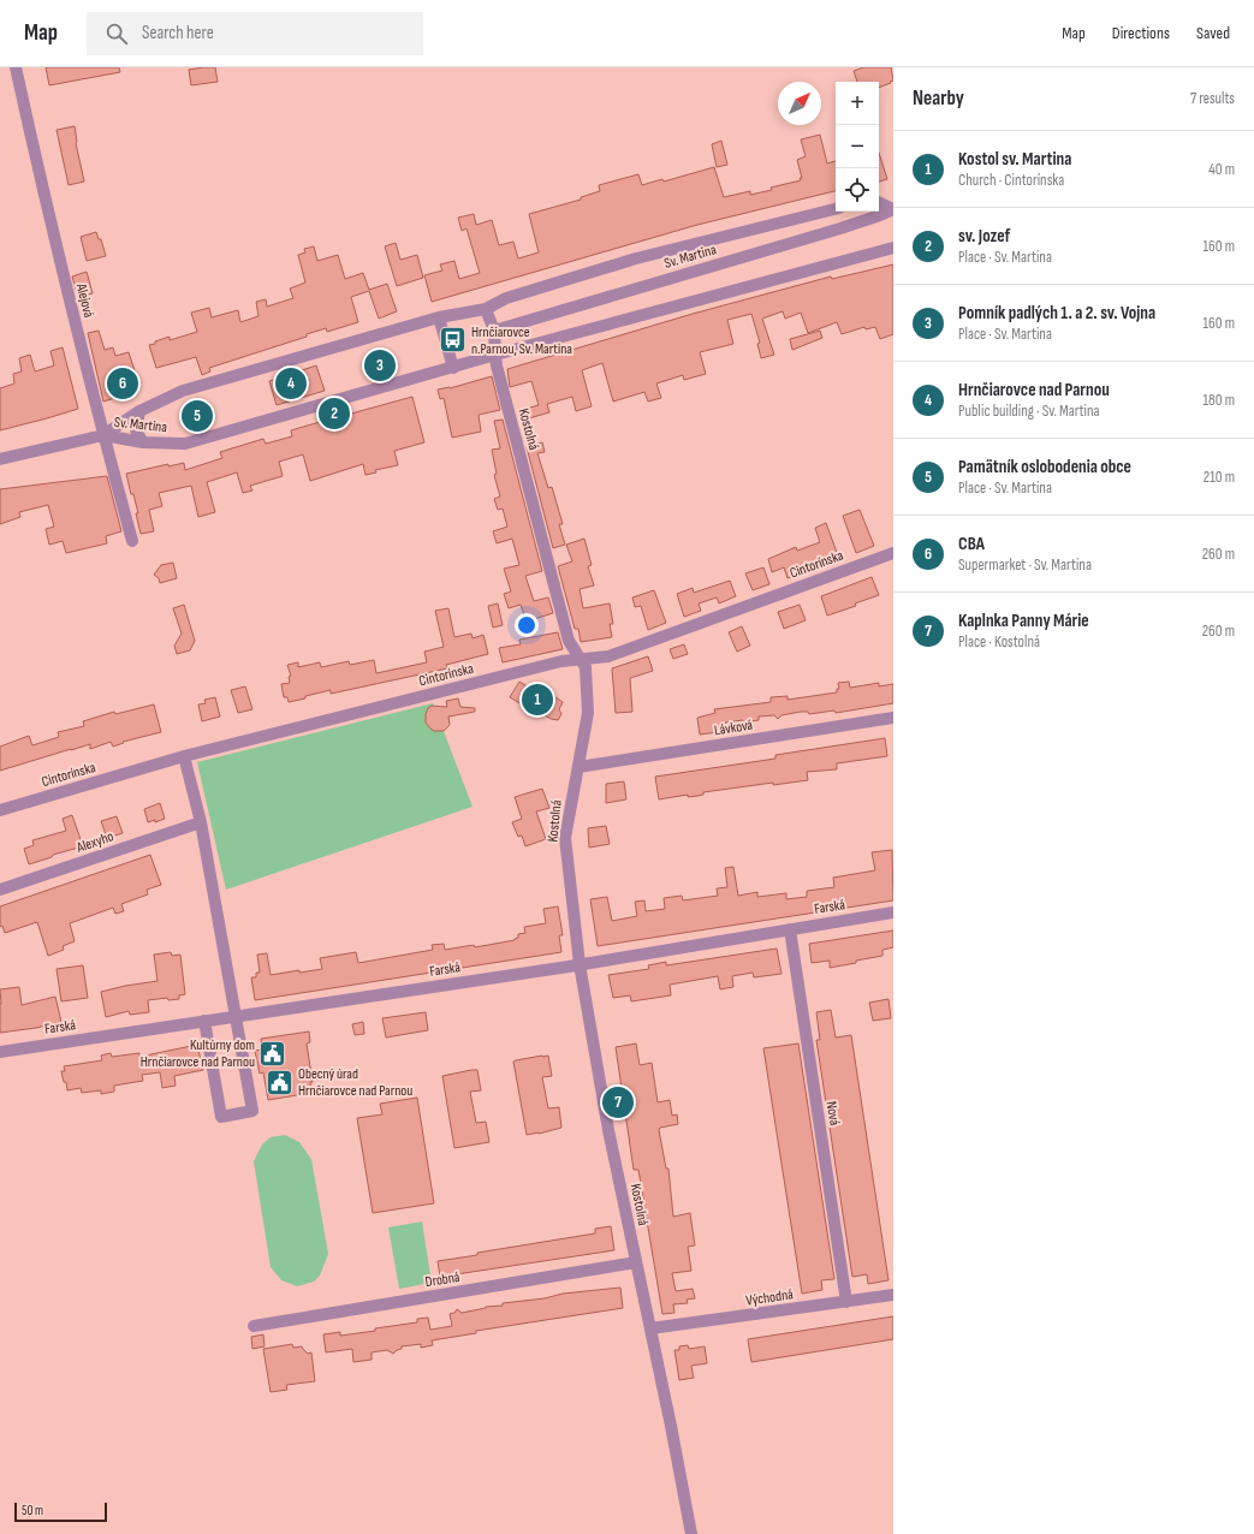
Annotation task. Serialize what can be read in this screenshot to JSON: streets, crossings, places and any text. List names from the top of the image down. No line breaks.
{"streets":{"street":["Sv. Martina","Alejová","Kostolná","Cintorínska","Lávková","Alexyho","Farská","Nová","Drobná","Východná"]},"crossings":[["Sv. Martina","Alejová"],["Sv. Martina","Kostolná"],["Kostolná","Cintorínska"],["Kostolná","Lávková"],["Kostolná","Farská"],["Kostolná","Drobná"],["Kostolná","Východná"],["Farská","Nová"],["Nová","Východná"]],"places":{"bus stop":["Hrnčiarovce n.Parnou, Sv. Martina"],"public building":["Kultúrny dom Hrnčiarovce nad Parnou","Obecný úrad Hrnčiarovce nad Parnou"]},"scale_bar":"50 m","north":"top right","page":{"header":"Map","search":"Search here","nav":["Map","Directions","Saved"],"heading":["Nearby","7 results"],"map_buttons":["+","−"],"list":[{"mark":"1","name":"Kostol sv. Martina","note":"Church · Cintorínska","value":"40 m"},{"mark":"2","name":"sv. Jozef","note":"Place · Sv. Martina","value":"160 m"},{"mark":"3","name":"Pomník padlých 1. a 2. sv. Vojna","note":"Place · Sv. Martina","value":"160 m"},{"mark":"4","name":"Hrnčiarovce nad Parnou","note":"Public building · Sv. Martina","value":"180 m"},{"mark":"5","name":"Pamätník oslobodenia obce","note":"Place · Sv. Martina","value":"210 m"},{"mark":"6","name":"CBA","note":"Supermarket · Sv. Martina","value":"260 m"},{"mark":"7","name":"Kaplnka Panny Márie","note":"Place · Kostolná","value":"260 m"}],"pins":["3","4","6","2","5","1","7"],"scale":"50 m"}}
